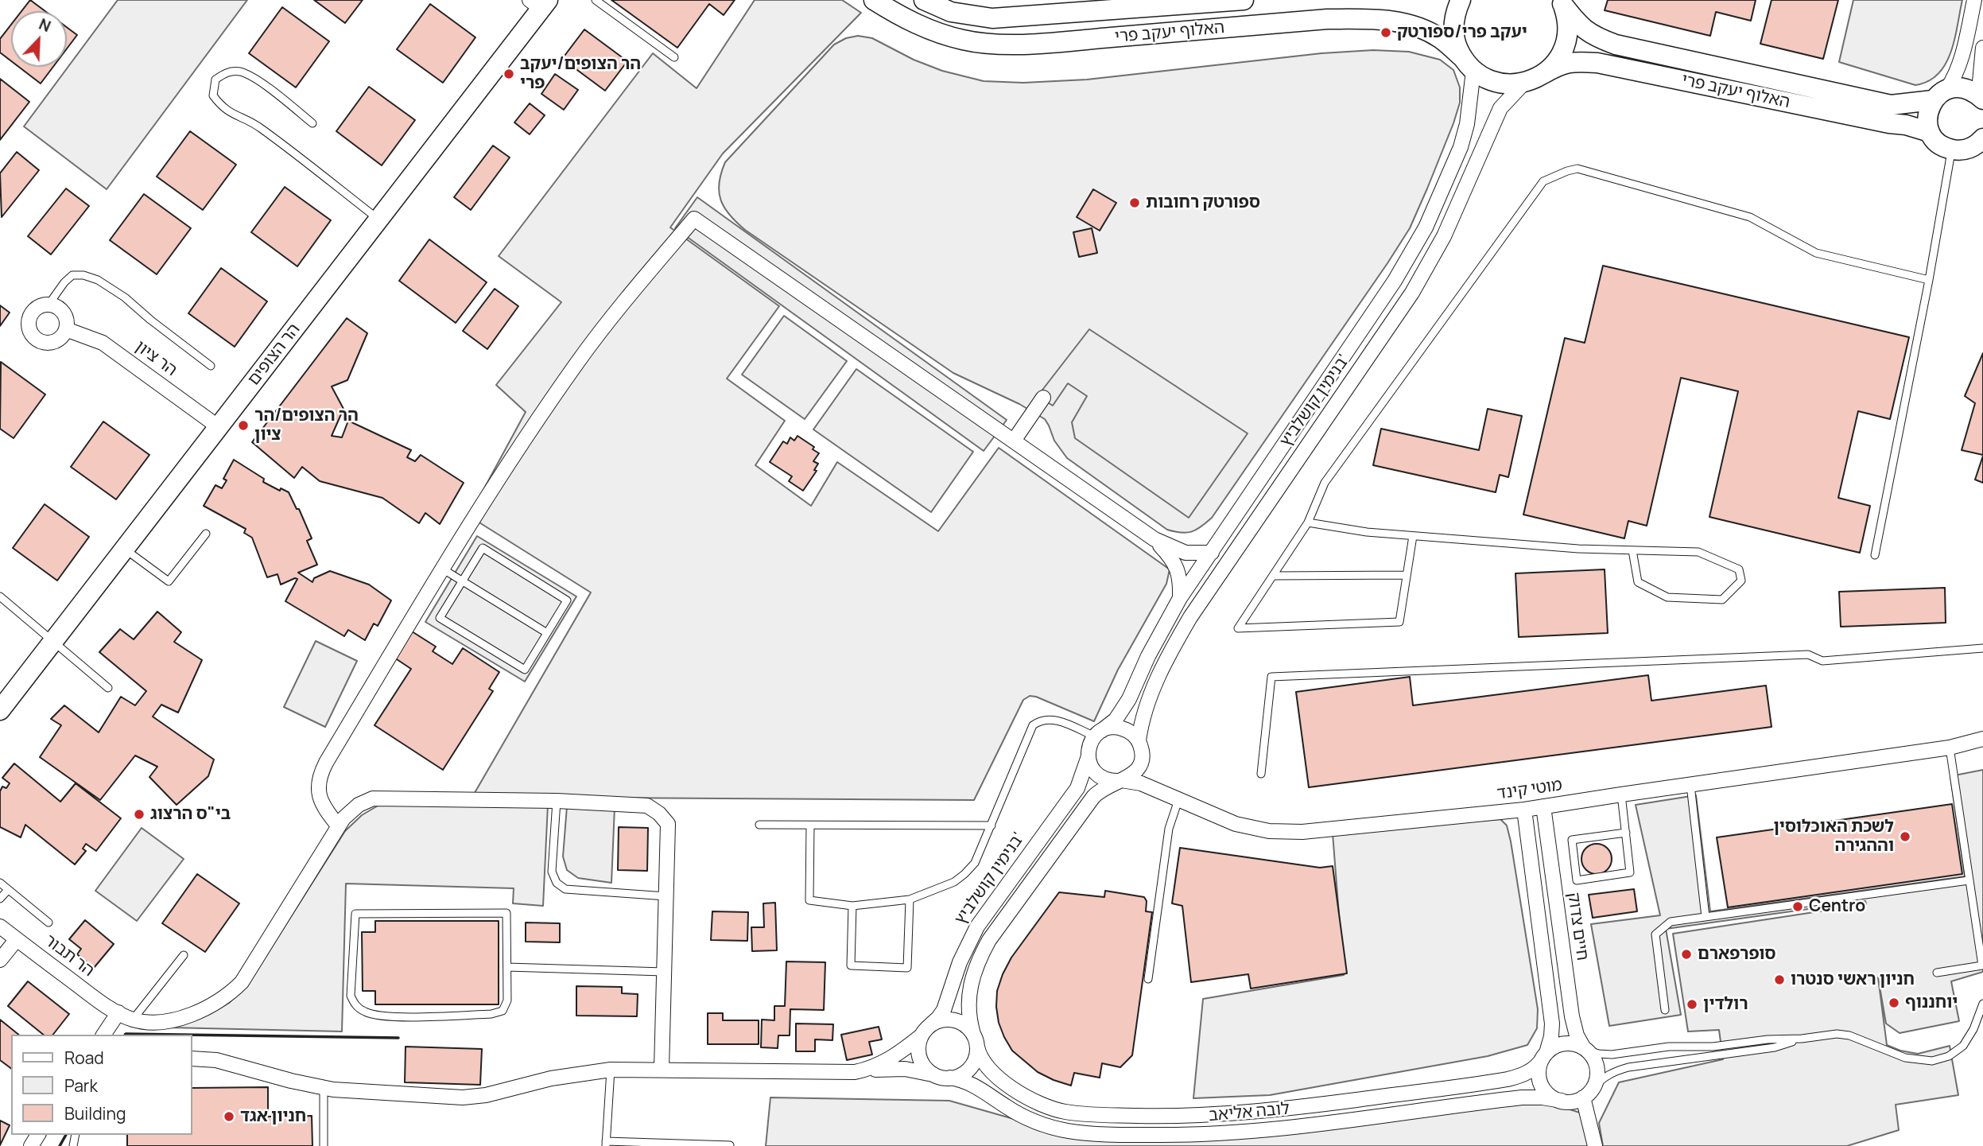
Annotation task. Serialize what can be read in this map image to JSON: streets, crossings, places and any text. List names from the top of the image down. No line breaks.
{"streets":{"street":["האלוף יעקב פרי","הר הצופים","הר ציון","בנימין קושלביץ'","מוטי קינד","חיים צדוק","הר תבור","לובה אליאב"]},"crossings":[["האלוף יעקב פרי","בנימין קושלביץ'"],["הר הצופים","הר ציון"],["בנימין קושלביץ'","מוטי קינד"],["בנימין קושלביץ'","לובה אליאב"],["מוטי קינד","חיים צדוק"],["חיים צדוק","לובה אליאב"]],"places":["יעקב פרי/ספורטק","הר הצופים/יעקב פרי","ספורטק רחובות","הר הצופים/הר ציון","בי\"ס הרצוג","לשכת האוכלוסין וההגירה","Centro","סופרפארם","חניון ראשי סנטרו","יוחננוף","רולדין","חניון אגד"],"legend":["Road","Park","Building"],"north":"top right"}
